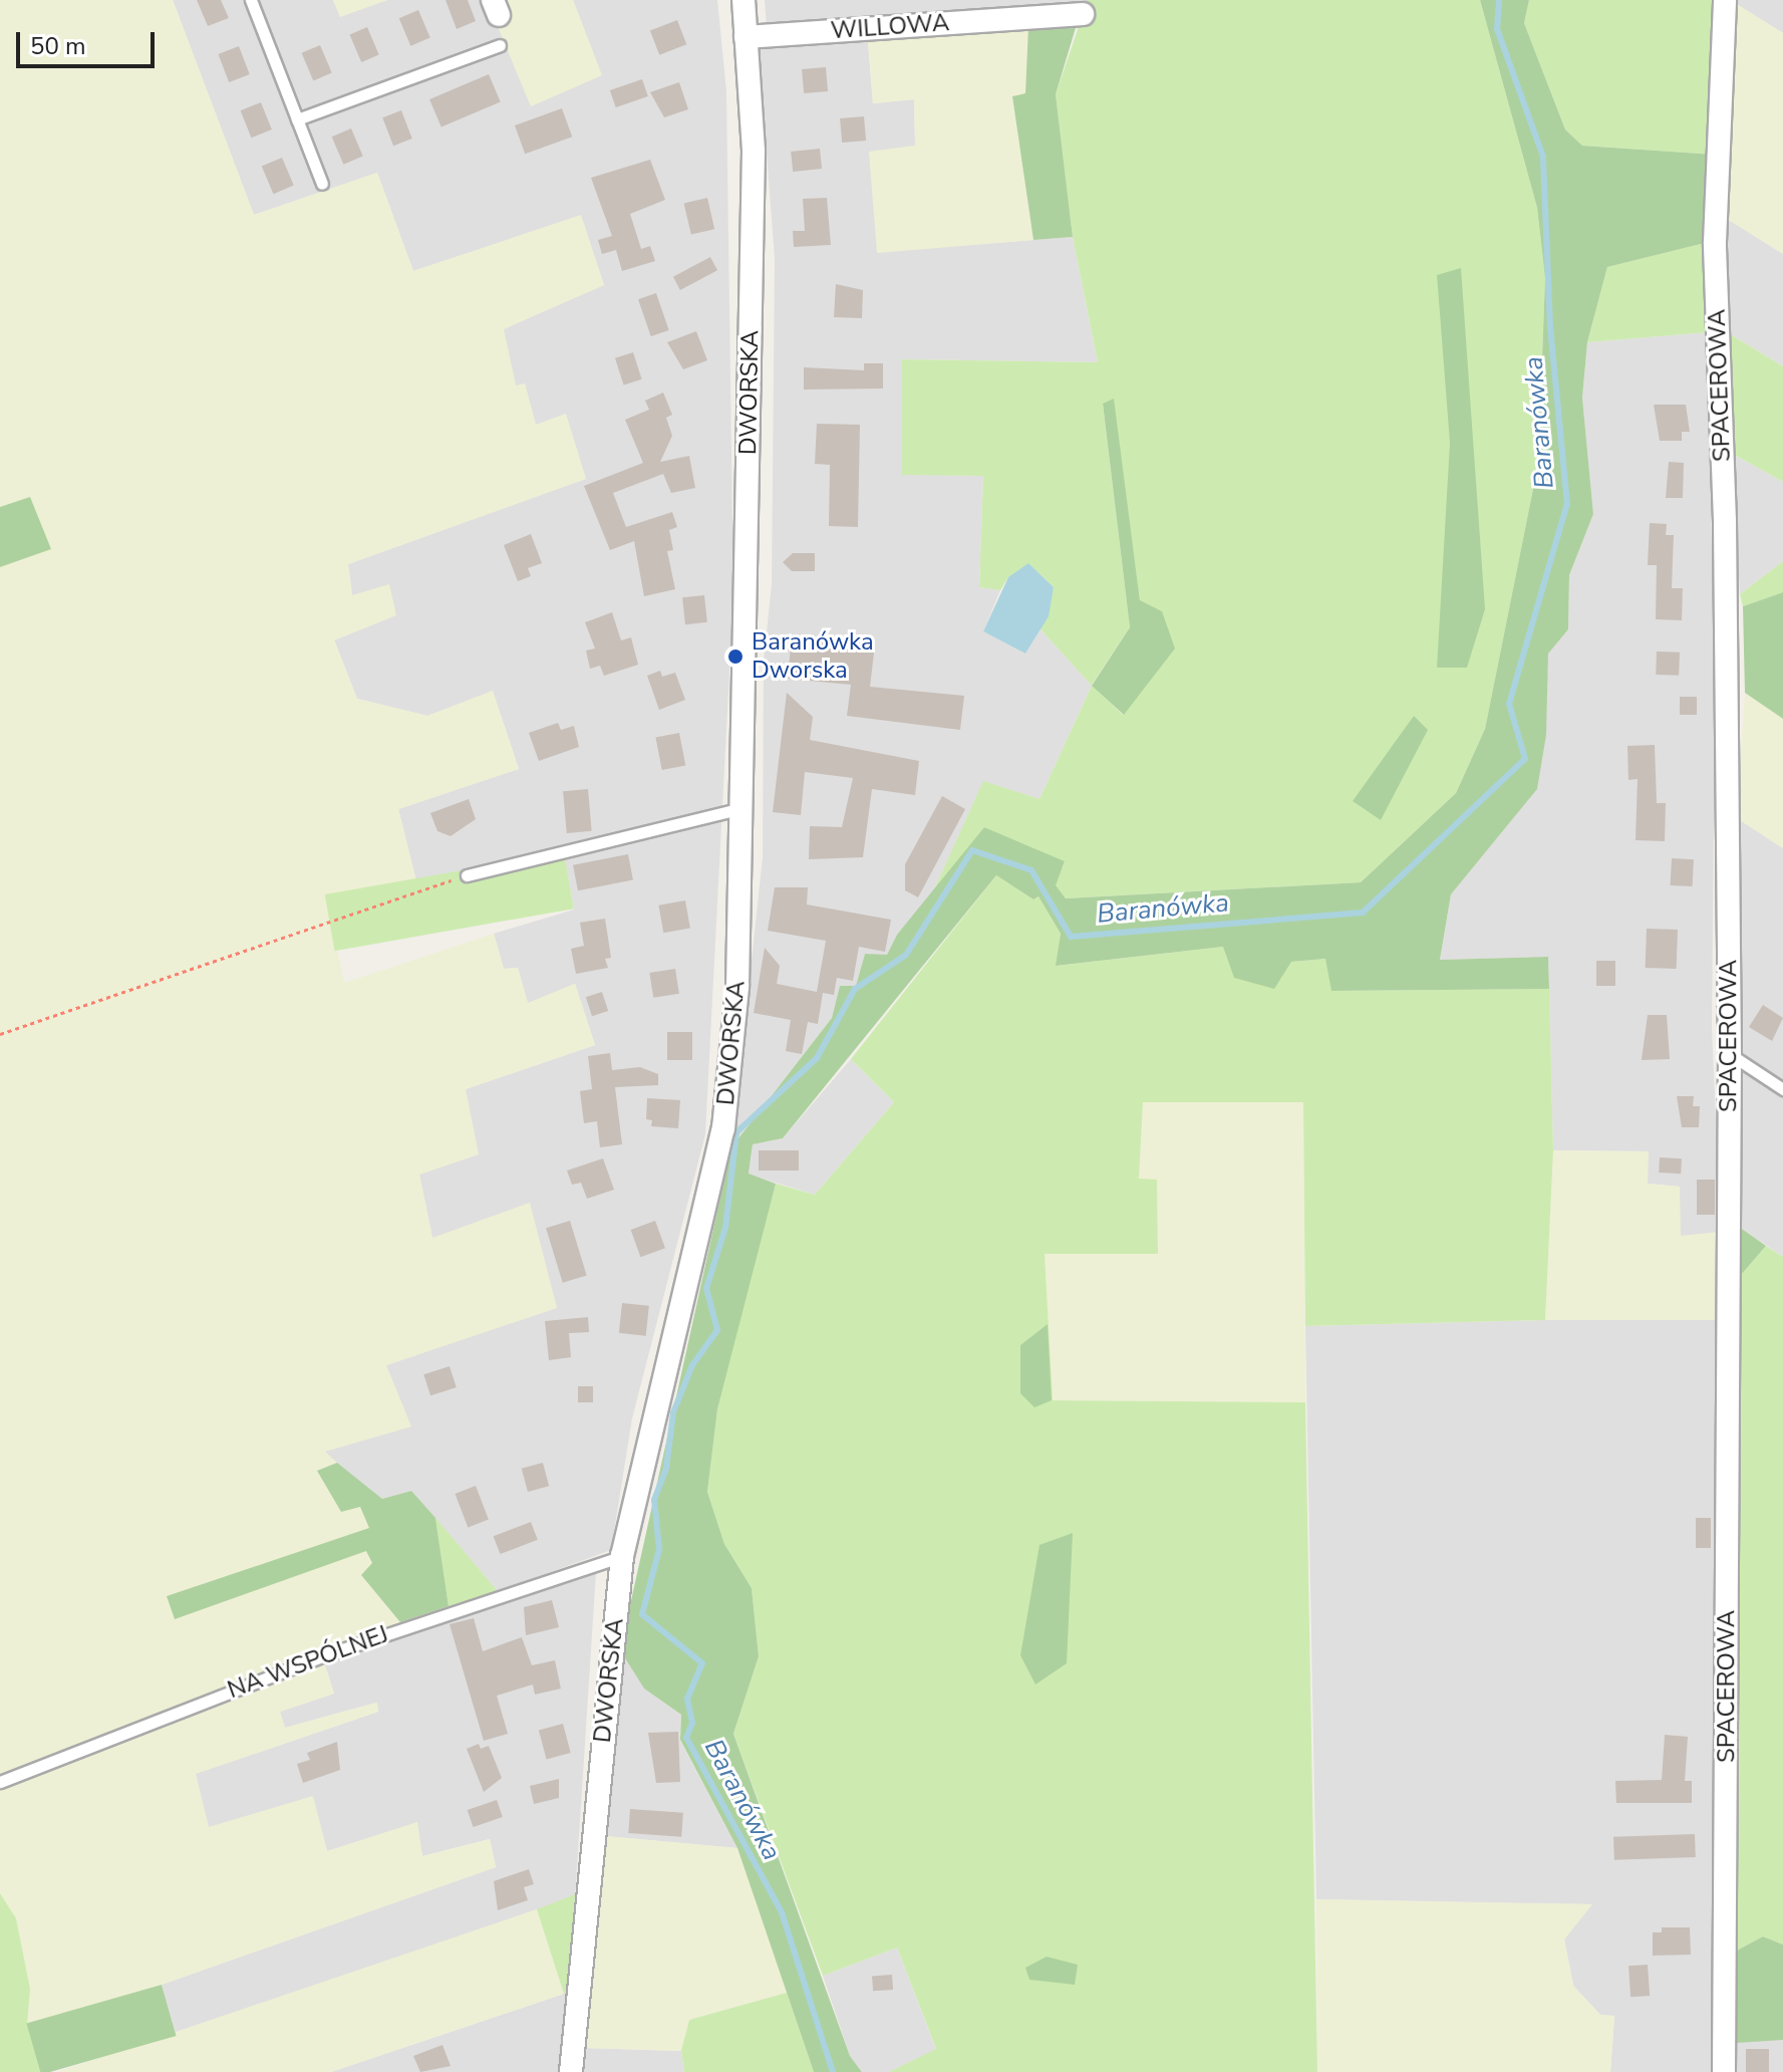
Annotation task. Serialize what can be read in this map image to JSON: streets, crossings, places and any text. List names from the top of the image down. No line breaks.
{"streets":{"street":["WILLOWA","SPACEROWA","DWORSKA"],"lane":["NA WSPÓLNEJ"]},"crossings":[["WILLOWA","DWORSKA"],["DWORSKA","NA WSPÓLNEJ"]],"water":["Baranówka"],"places":["Baranówka Dworska"],"scale_bar":"50 m"}
